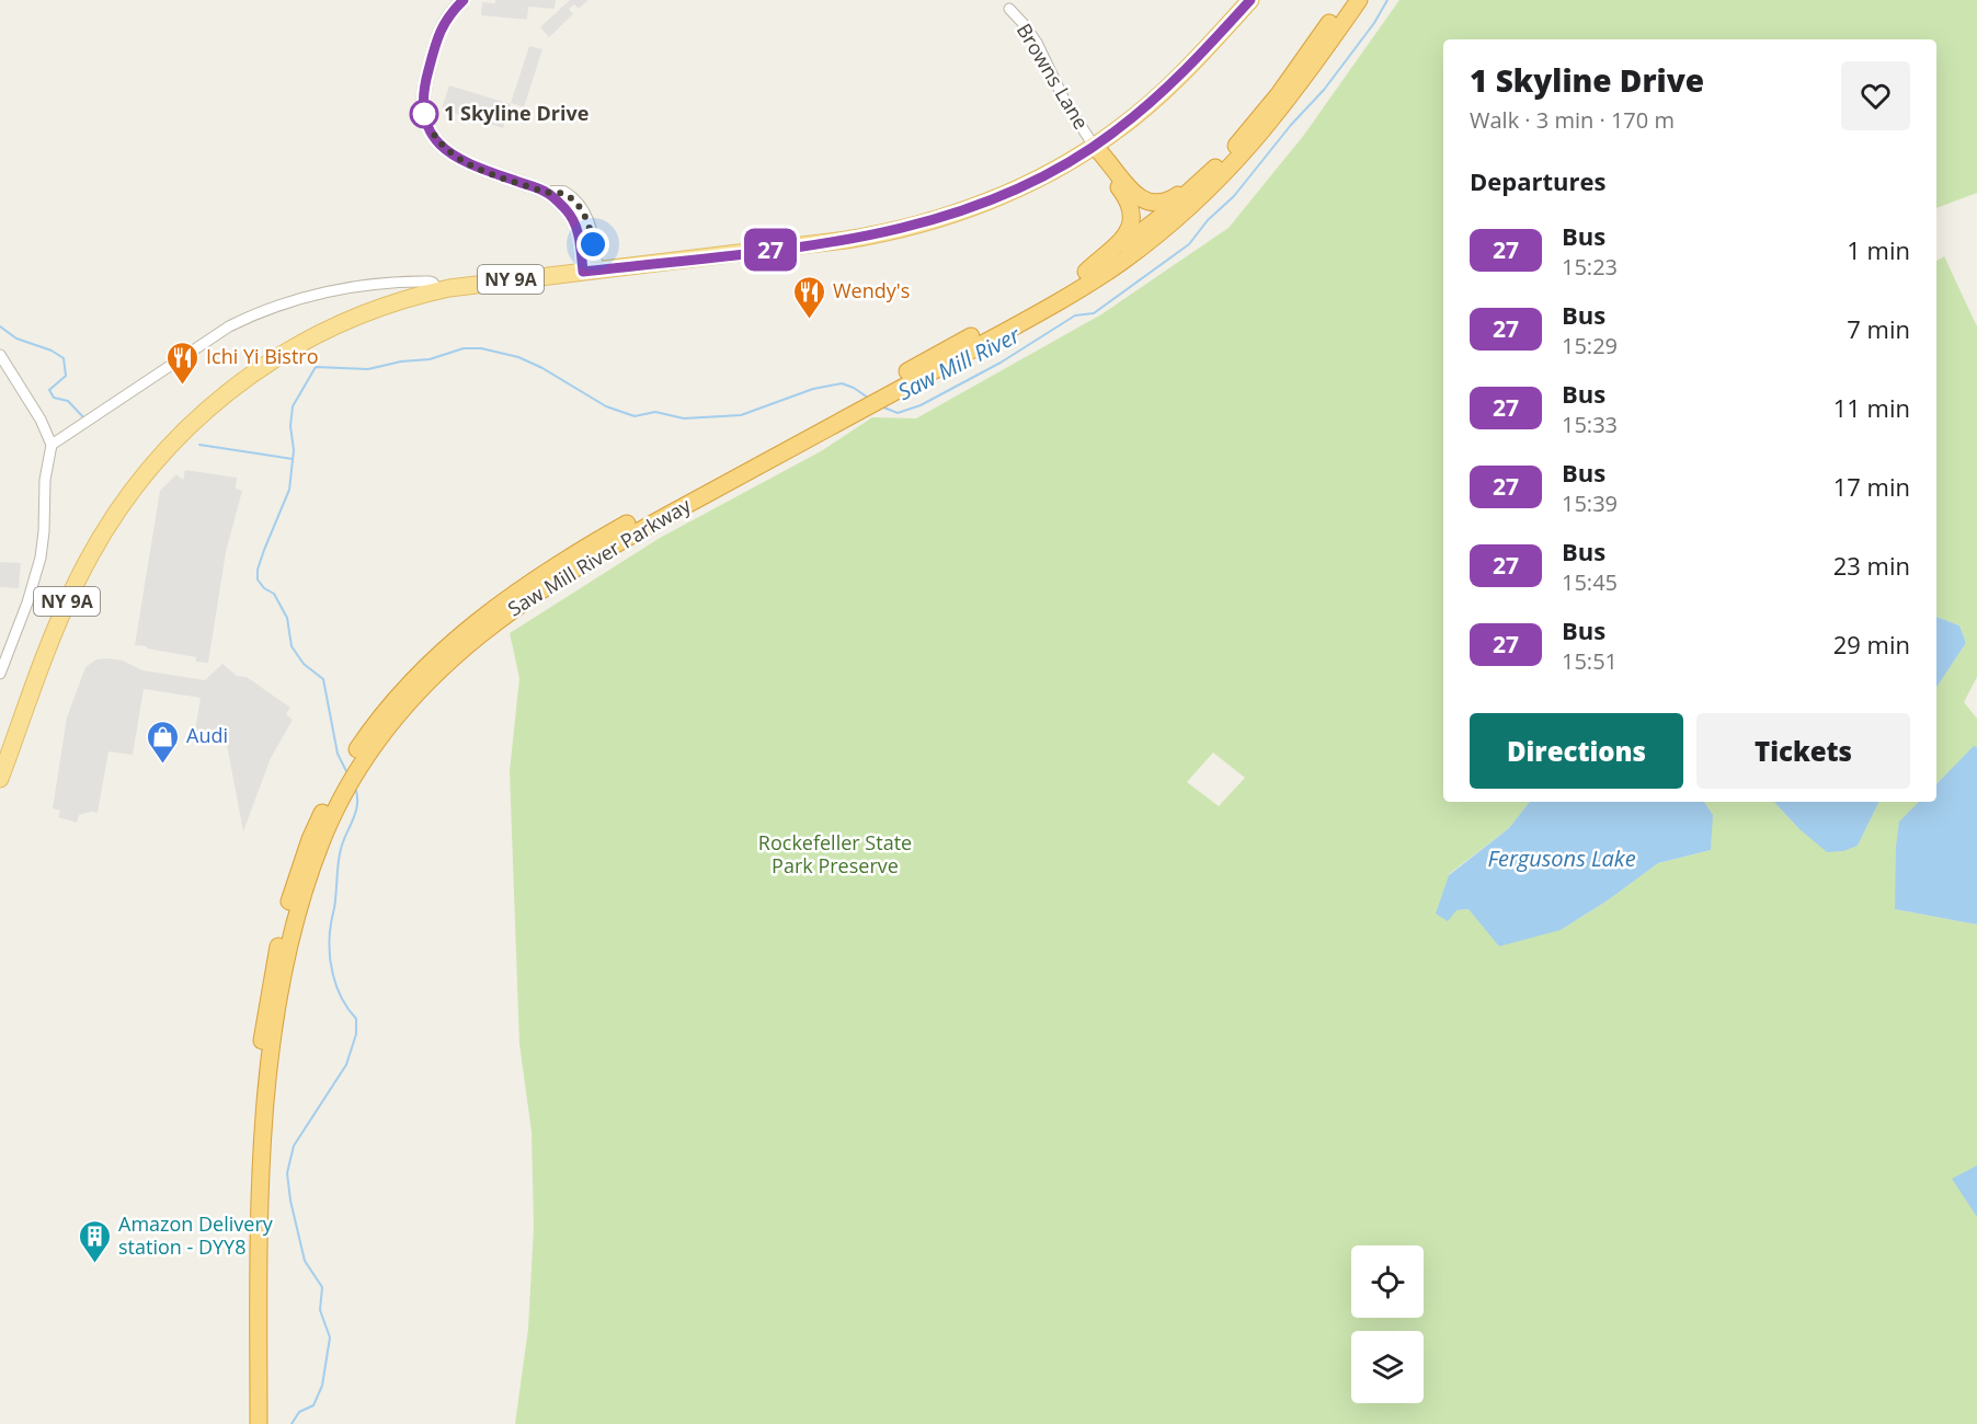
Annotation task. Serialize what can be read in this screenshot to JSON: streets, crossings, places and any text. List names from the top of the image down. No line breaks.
{"streets":{"highway":["Saw Mill River Parkway"],"main road":["NY 9A"],"street":["Browns Lane"]},"crossings":[["Browns Lane","NY 9A"]],"water":["Saw Mill River","Fergusons Lake"],"parks":["Rockefeller State Park Preserve"],"places":{"other":["1 Skyline Drive"],"restaurant":["Wendy's","Ichi Yi Bistro"],"shop":["Audi"],"building":["Amazon Delivery station - DYY8"]},"lines":["bus line 27"],"page":{"on_map":"27","heading":[["1 Skyline Drive","Walk · 3 min · 170 m"],"Departures"],"list":[{"mark":"27","name":"Bus","note":"15:23","value":"1 min"},{"mark":"27","name":"Bus","note":"15:29","value":"7 min"},{"mark":"27","name":"Bus","note":"15:33","value":"11 min"},{"mark":"27","name":"Bus","note":"15:39","value":"17 min"},{"mark":"27","name":"Bus","note":"15:45","value":"23 min"},{"mark":"27","name":"Bus","note":"15:51","value":"29 min"}],"buttons":["Directions","Tickets"]}}
